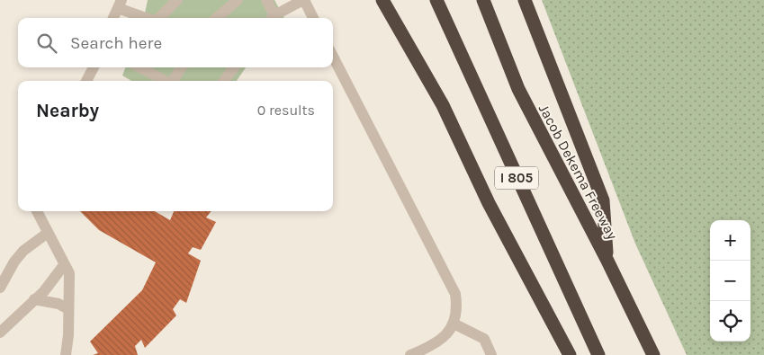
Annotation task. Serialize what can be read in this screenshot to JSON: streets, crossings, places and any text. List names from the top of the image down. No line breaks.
{"streets":{"highway":["Jacob Dekema Freeway","I 805"]},"page":{"search":"Search here","heading":["Nearby","0 results"],"map_buttons":["+","−"]}}
